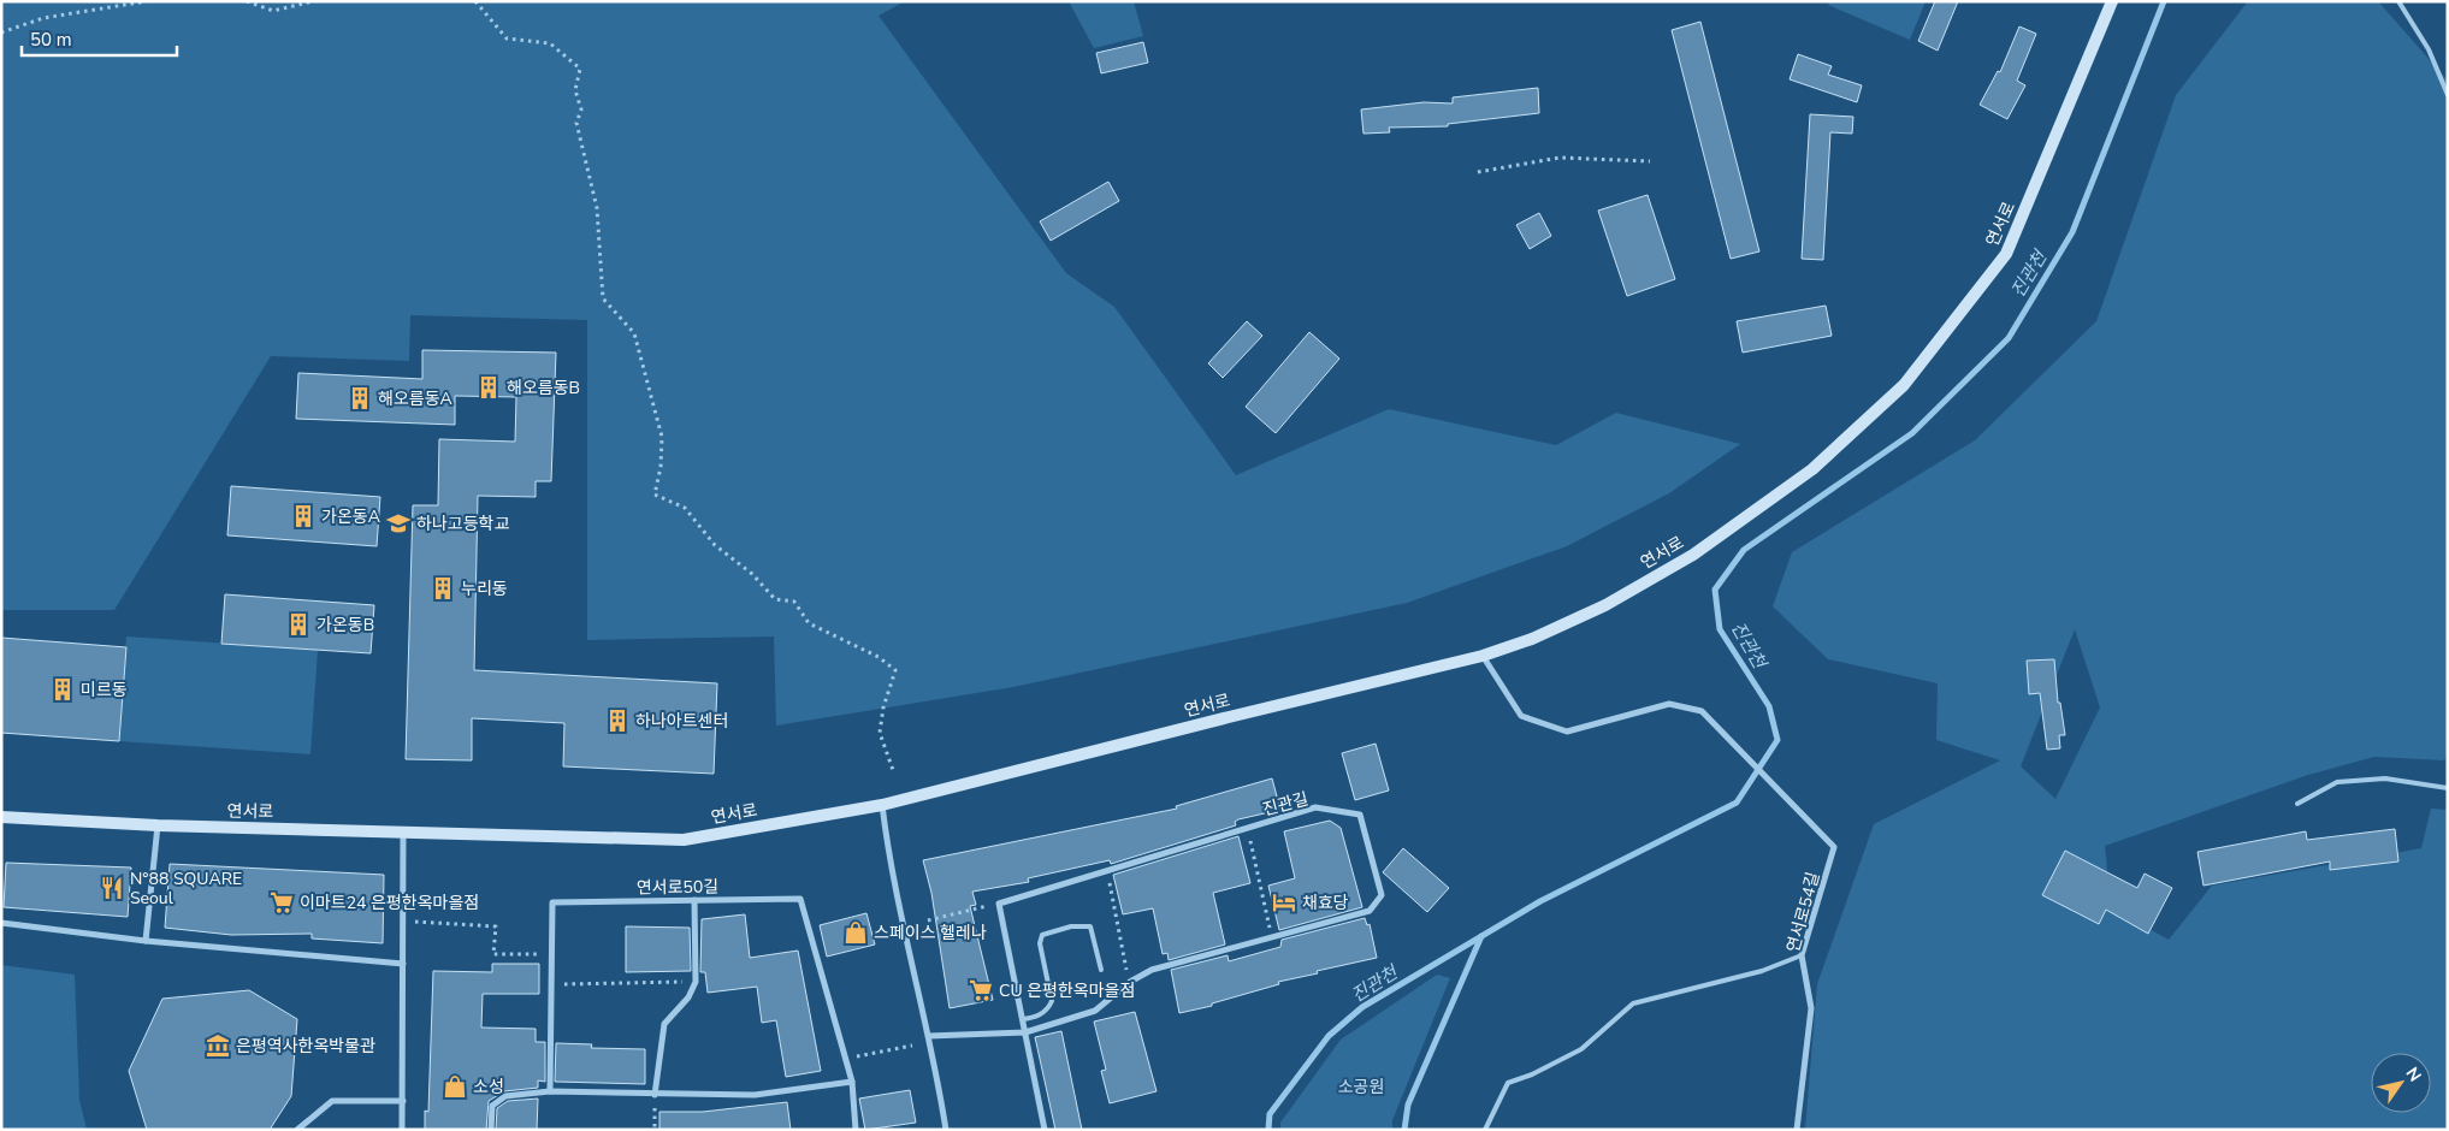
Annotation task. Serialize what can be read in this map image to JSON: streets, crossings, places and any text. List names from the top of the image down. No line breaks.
{"streets":{"main road":["연서로"],"street":["진관길","연서로50길","연서로54길"]},"crossings":[["연서로","연서로54길"]],"water":["진관천"],"parks":["소공원"],"places":{"building":["해오름동B","해오름동A","가온동A","누리동","가온동B","미르동","하나아트센터"],"school or university":["하나고등학교"],"restaurant":["N°88 SQUARE Seoul"],"supermarket":["이마트24 은평한옥마을점","CU 은평한옥마을점"],"hotel":["채효당"],"shop":["스페이스 헬레나","소성"],"museum":["은평역사한옥박물관"]},"scale_bar":"50 m","north":"top right"}
